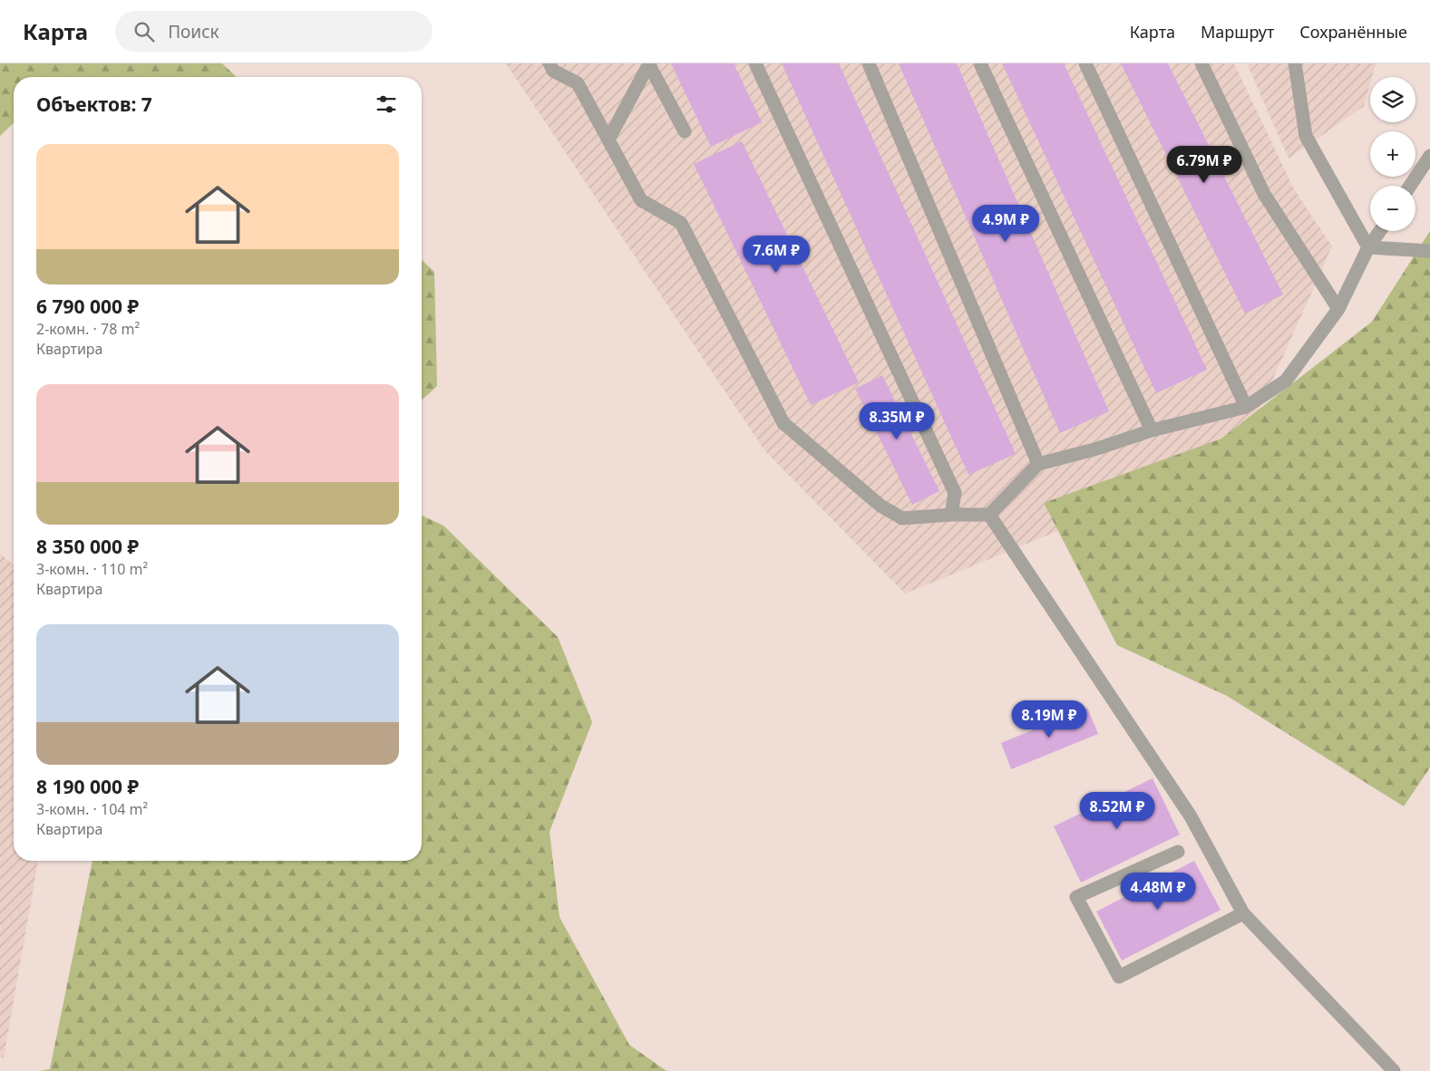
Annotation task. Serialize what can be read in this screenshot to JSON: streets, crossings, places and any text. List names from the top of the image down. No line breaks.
{"page":{"header":"Карта","search":"Поиск","nav":["Карта","Маршрут","Сохранённые"],"map_buttons":["+","−"],"heading":"Объектов: 7","list":[{"name":"6 790 000 ₽","note":"2-комн. · 78 m² · Квартира"},{"name":"8 350 000 ₽","note":"3-комн. · 110 m² · Квартира"},{"name":"8 190 000 ₽","note":"3-комн. · 104 m² · Квартира"}],"price":["6.79M ₽","4.9M ₽","7.6M ₽","8.35M ₽","8.19M ₽","8.52M ₽","4.48M ₽"]}}
